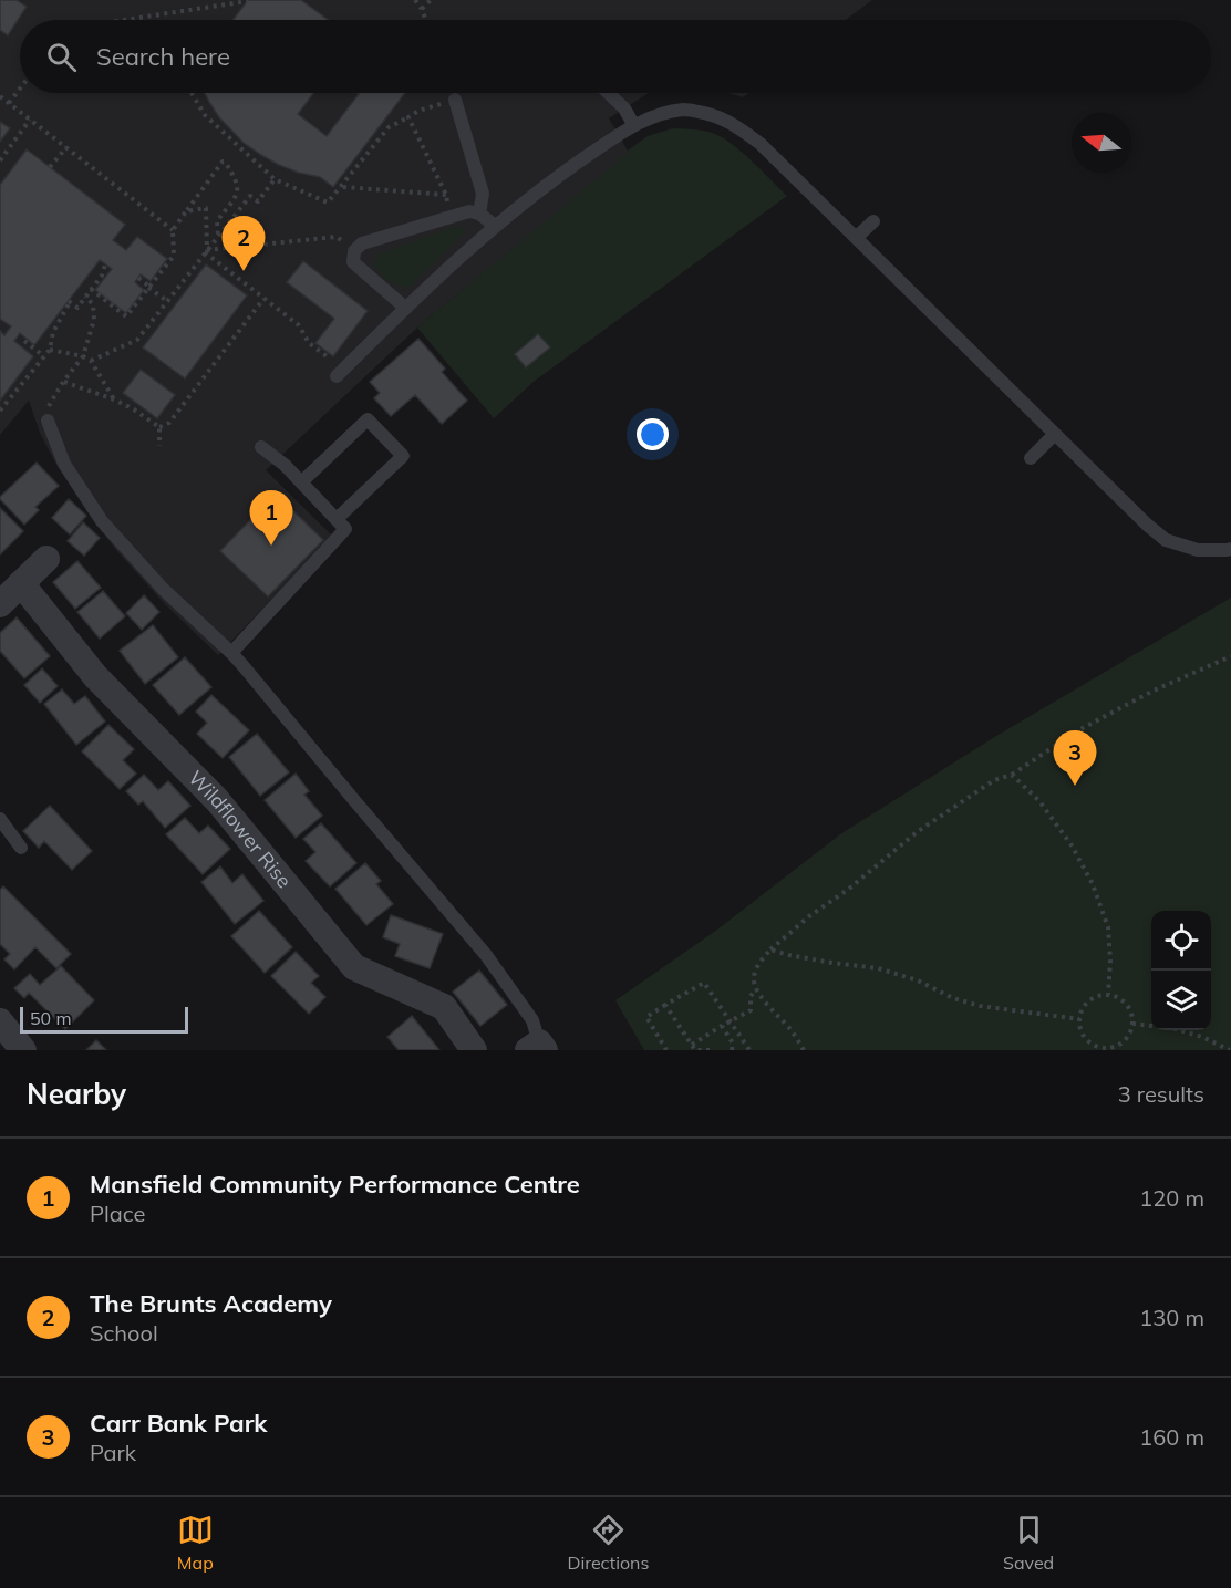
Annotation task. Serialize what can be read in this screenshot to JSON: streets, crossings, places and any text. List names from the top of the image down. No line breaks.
{"streets":{"street":["Wildflower Rise"]},"scale_bar":"50 m","north":"left","page":{"search":"Search here","pins":["2","1","3"],"scale":"50 m","heading":["Nearby","3 results"],"list":[{"mark":"1","name":"Mansfield Community Performance Centre","note":"Place","value":"120 m"},{"mark":"2","name":"The Brunts Academy","note":"School","value":"130 m"},{"mark":"3","name":"Carr Bank Park","note":"Park","value":"160 m"}],"nav":["Map","Directions","Saved"]}}
